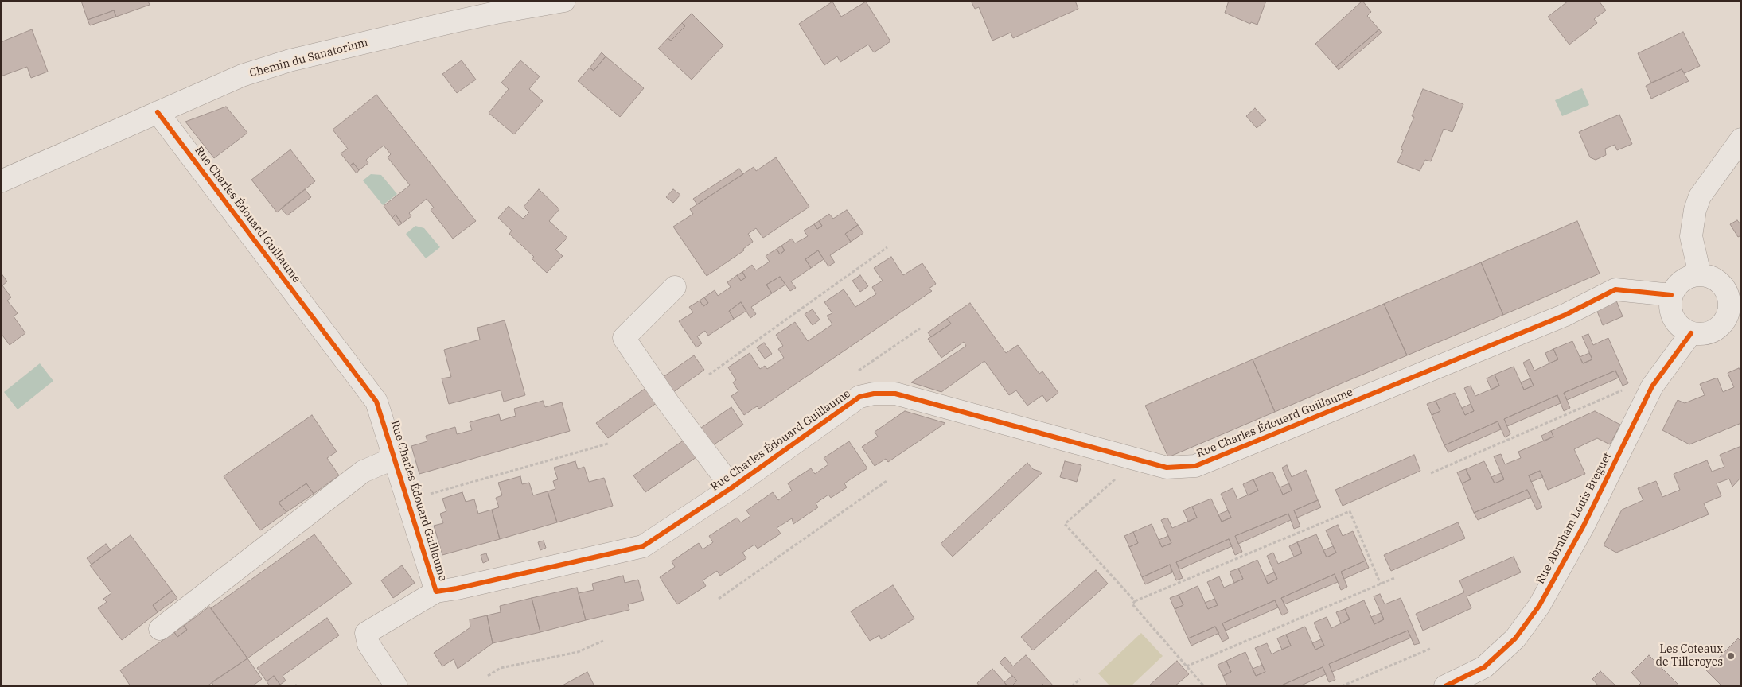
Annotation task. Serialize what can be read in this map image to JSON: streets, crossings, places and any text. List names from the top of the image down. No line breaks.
{"streets":{"street":["Chemin du Sanatorium","Rue Charles Édouard Guillaume","Rue Abraham Louis Breguet"]},"crossings":[["Chemin du Sanatorium","Rue Charles Édouard Guillaume"],["Rue Charles Édouard Guillaume","Rue Abraham Louis Breguet"]],"places":["Les Coteaux de Tilleroyes"]}
